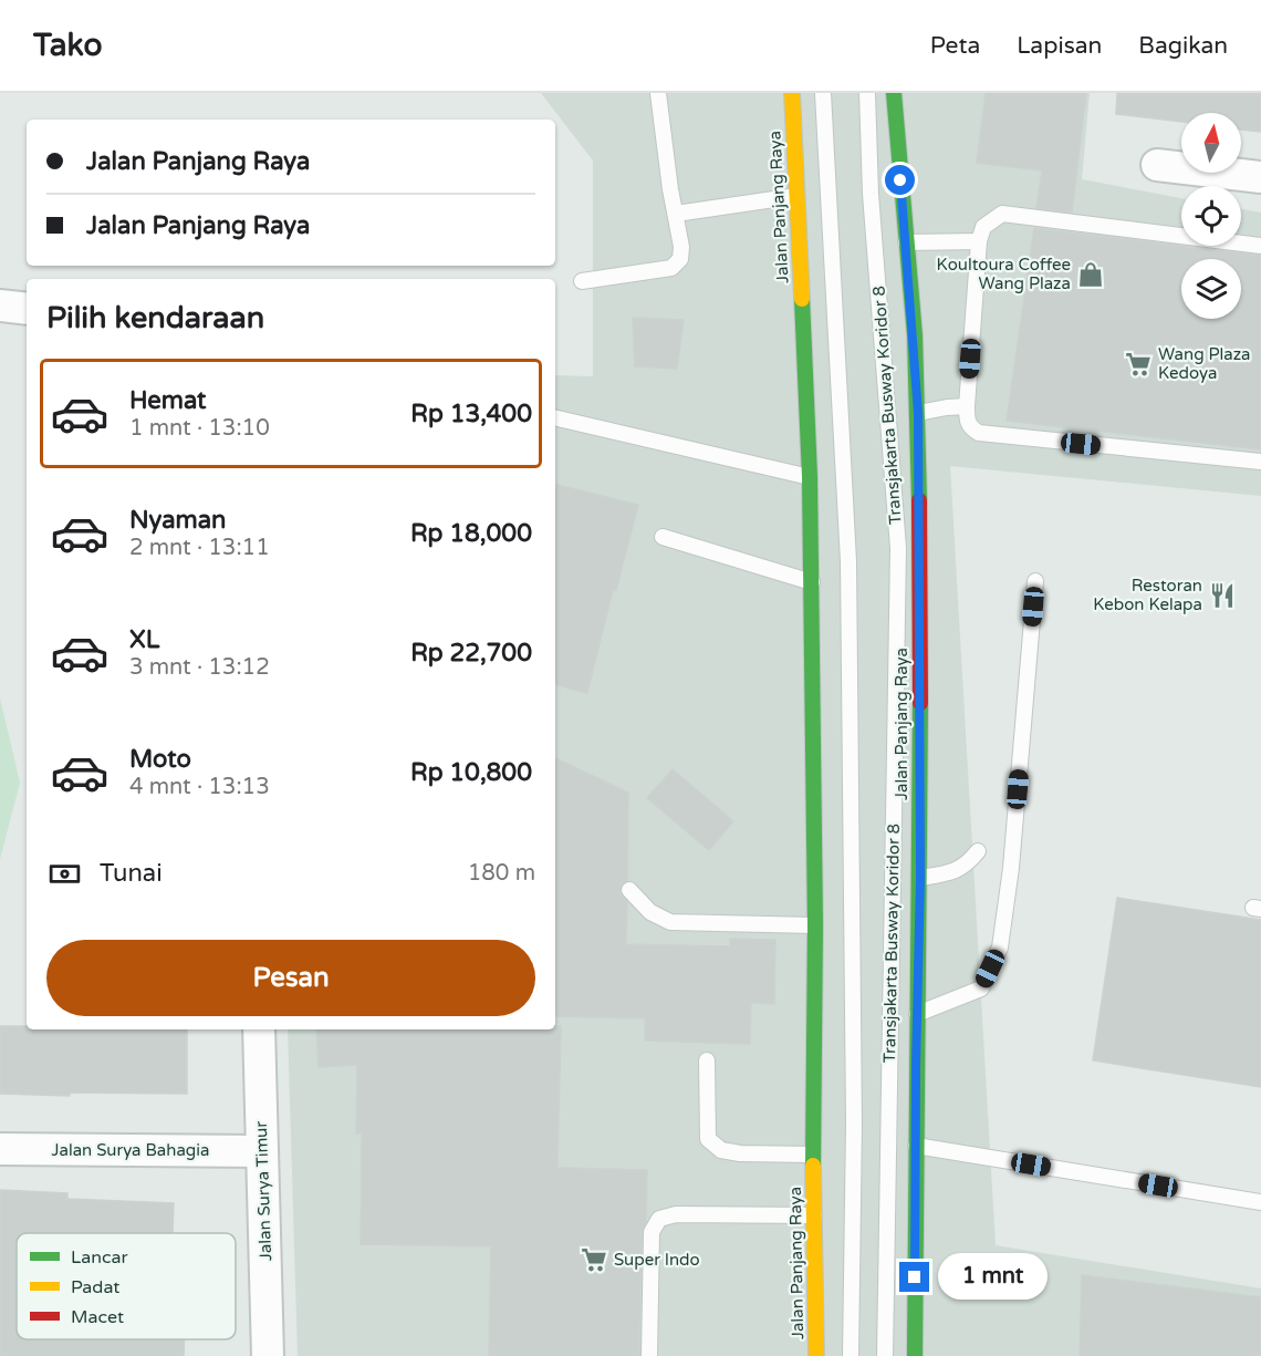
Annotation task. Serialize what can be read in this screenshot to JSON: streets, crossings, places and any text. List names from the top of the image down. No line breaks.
{"streets":{"main road":["Jalan Panjang Raya"],"street":["Jalan Surya Bahagia","Jalan Surya Timur"],"lane":["Transjakarta Busway Koridor 8"]},"crossings":[["Jalan Surya Bahagia","Jalan Surya Timur"]],"places":{"shop":["Koultoura Coffee Wang Plaza"],"supermarket":["Wang Plaza Kedoya","Super Indo"],"restaurant":["Restoran Kebon Kelapa"]},"legend":["Lancar","Padat","Macet"],"north":"top","page":{"header":"Tako","nav":["Peta","Lapisan","Bagikan"],"banner":["Jalan Panjang Raya","Jalan Panjang Raya"],"heading":"Pilih kendaraan","list":[{"name":"Hemat","note":"1 mnt · 13:10","value":"Rp 13,400"},{"name":"Nyaman","note":"2 mnt · 13:11","value":"Rp 18,000"},{"name":"XL","note":"3 mnt · 13:12","value":"Rp 22,700"},{"name":"Moto","note":"4 mnt · 13:13","value":"Rp 10,800"}],"pay":["Tunai","180 m"],"buttons":"Pesan","bubble":"1 mnt"}}
